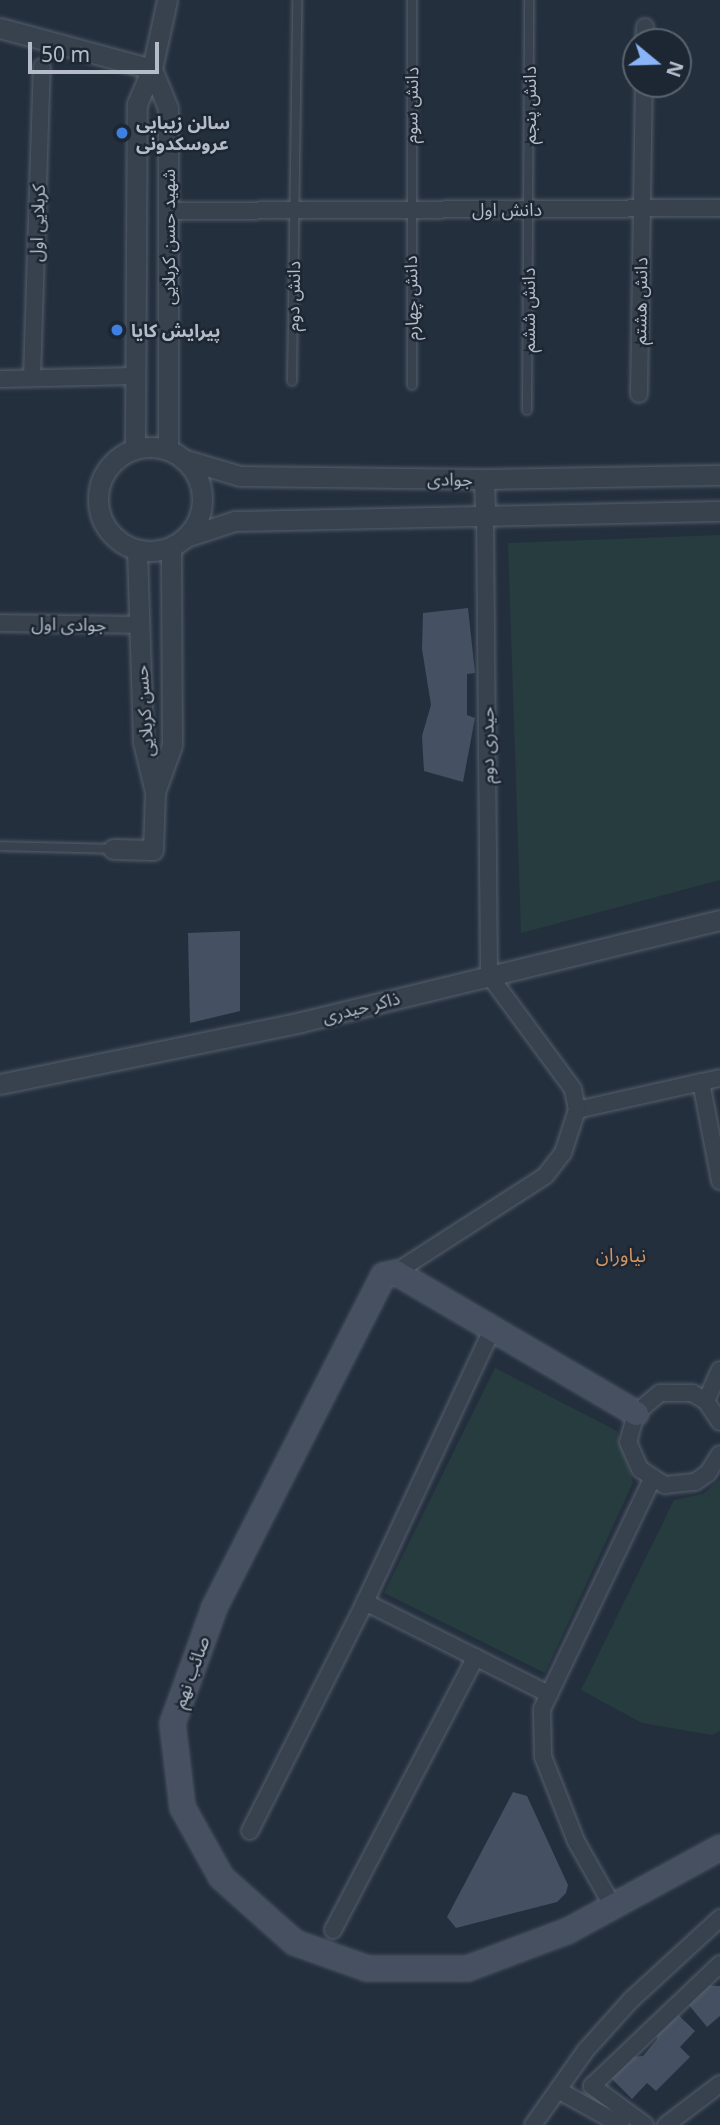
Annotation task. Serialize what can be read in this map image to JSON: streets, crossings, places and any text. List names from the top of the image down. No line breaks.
{"streets":{"main road":["صائب نهم"],"street":["دانش اول","کربلایی اول","شهید حسن کربلایی","دانش هشتم","جوادی","جوادی اول","حسن کربلایی","حیدری دوم","ذاکر حیدری"],"lane":["دانش سوم","دانش پنجم","دانش دوم","دانش چهارم","دانش ششم"]},"crossings":[["دانش سوم","دانش اول"],["دانش سوم","دانش چهارم"],["دانش پنجم","دانش اول"],["دانش پنجم","دانش ششم"],["دانش اول","شهید حسن کربلایی"],["دانش اول","دانش دوم"],["دانش اول","دانش چهارم"],["دانش اول","دانش هشتم"],["دانش اول","دانش ششم"],["شهید حسن کربلایی","جوادی"],["شهید حسن کربلایی","حسن کربلایی"],["جوادی","حسن کربلایی"],["جوادی","حیدری دوم"],["جوادی اول","حسن کربلایی"],["حیدری دوم","ذاکر حیدری"]],"districts":["نیاوران"],"places":["سالن زیبایی عروسکدونی","پیرایش کایا"],"scale_bar":"50 m","north":"right"}
